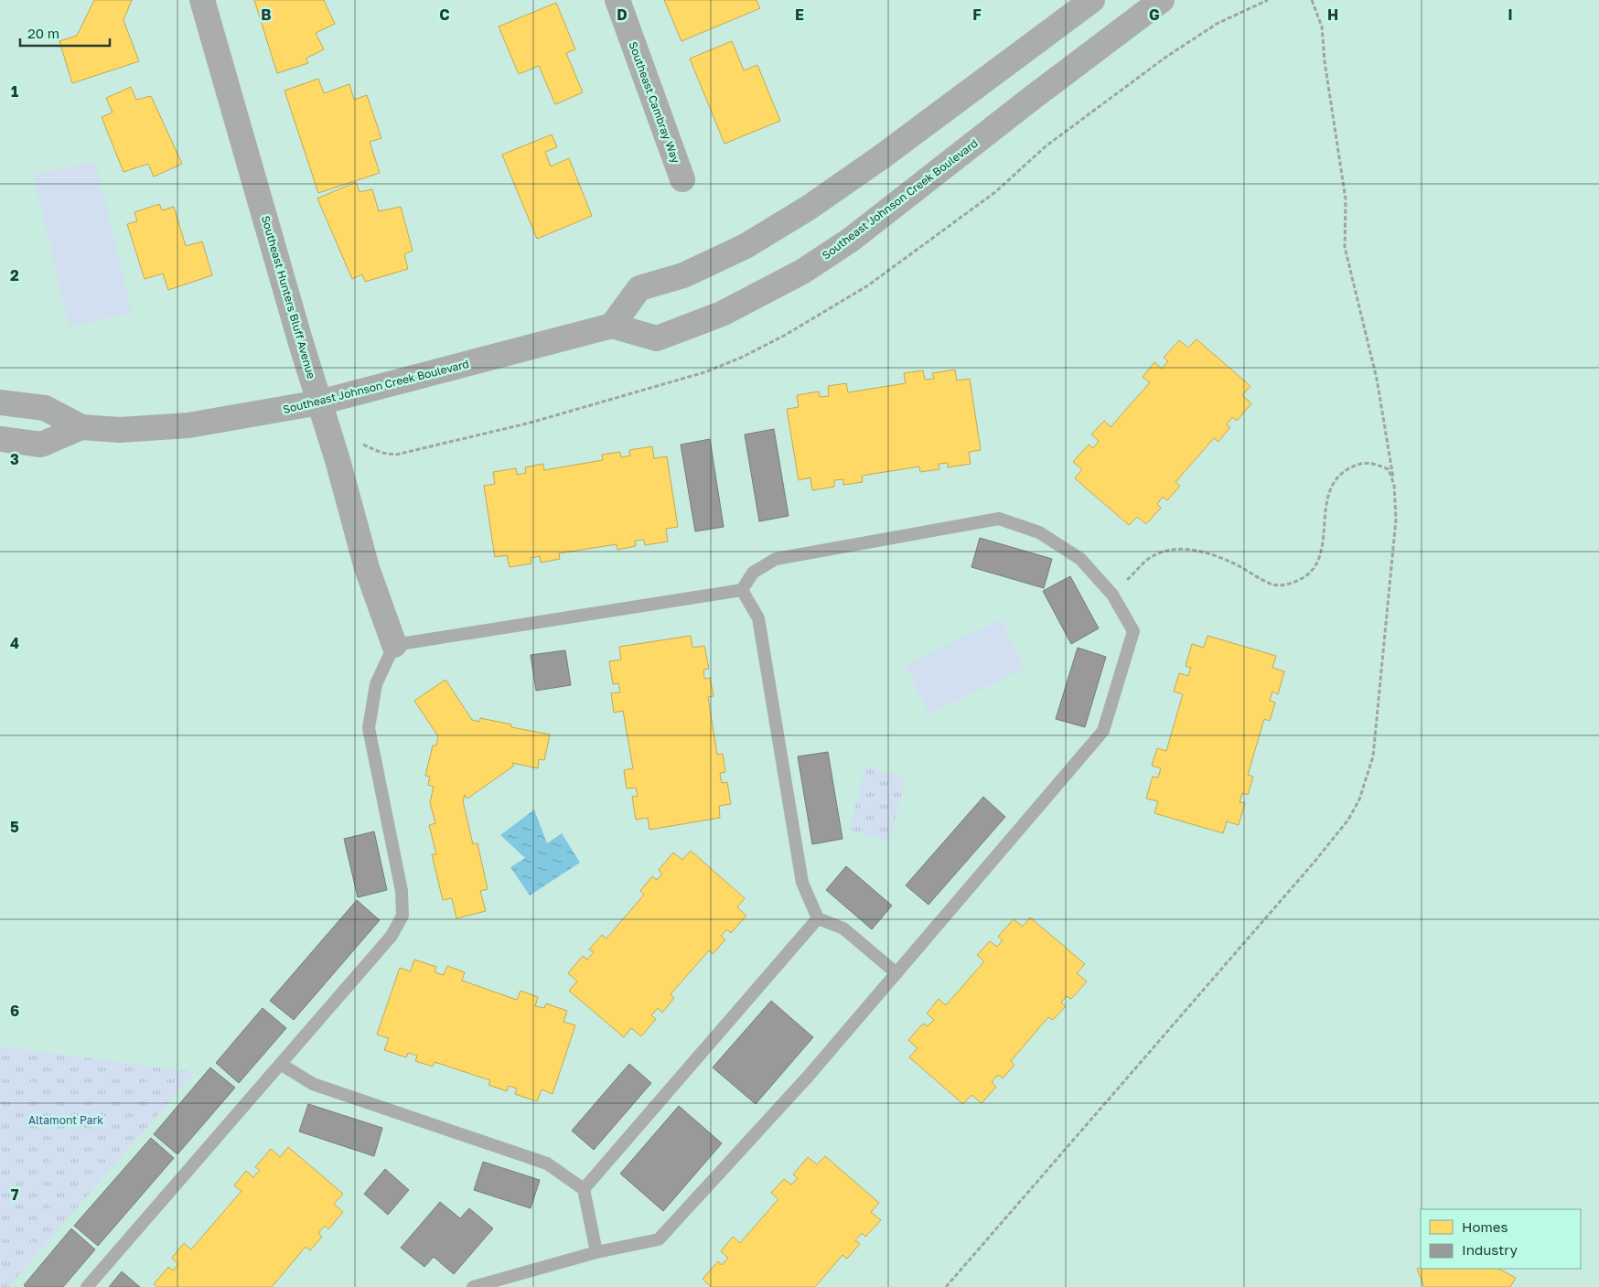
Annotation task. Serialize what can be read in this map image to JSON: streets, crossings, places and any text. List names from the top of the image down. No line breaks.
{"streets":{"street":["Southeast Cambray Way","Southeast Johnson Creek Boulevard","Southeast Hunters Bluff Avenue"]},"crossings":[["Southeast Johnson Creek Boulevard","Southeast Hunters Bluff Avenue"]],"parks":["Altamont Park"],"legend":["Homes","Industry"],"scale_bar":"20 m","grid":{"columns":["B","C","D","E","F","G","H","I"],"rows":["1","2","3","4","5","6","7"]}}
